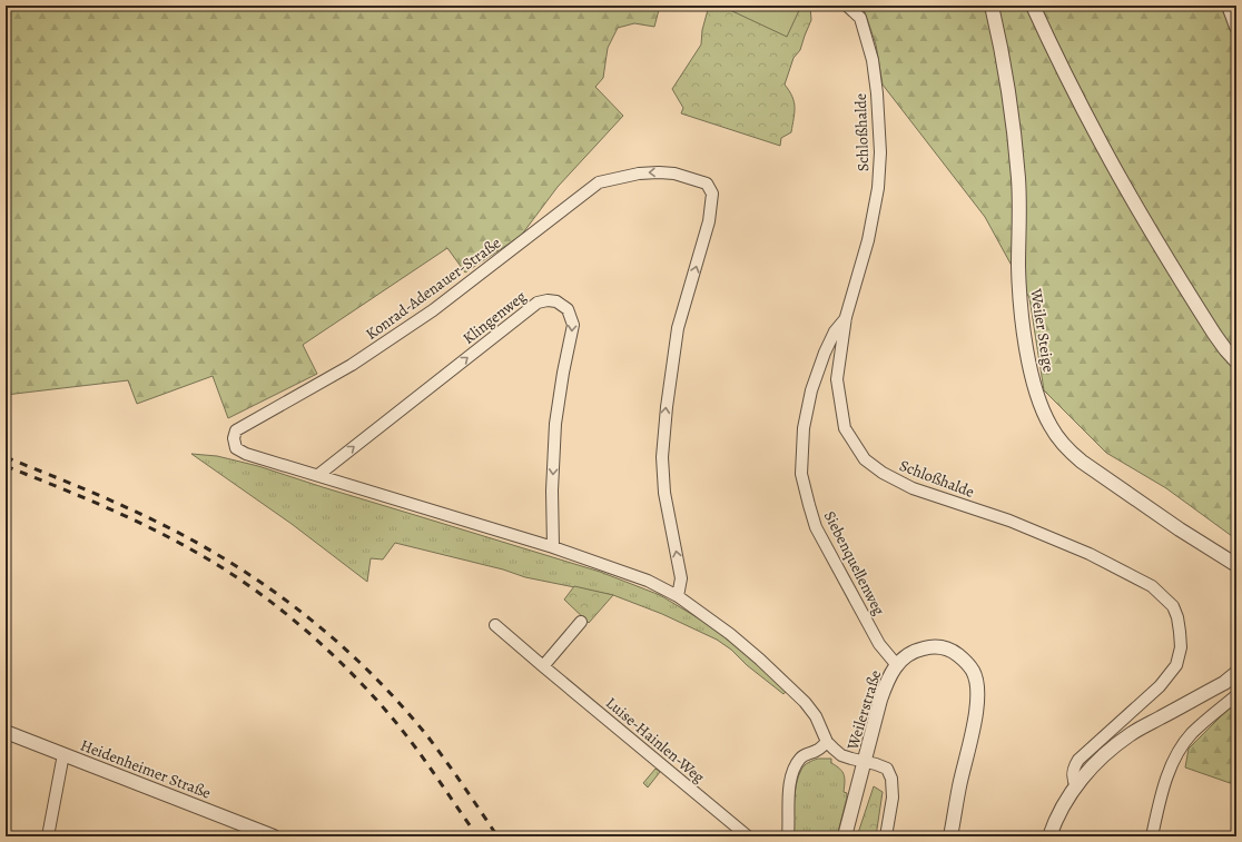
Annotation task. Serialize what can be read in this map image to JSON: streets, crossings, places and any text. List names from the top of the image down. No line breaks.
{"streets":{"street":["Schloßhalde","Konrad-Adenauer-Straße","Klingenweg","Weiler Steige","Siebenquellenweg","Weilerstraße","Luise-Hainlen-Weg","Heidenheimer Straße"]},"crossings":[["Schloßhalde","Siebenquellenweg"],["Konrad-Adenauer-Straße","Klingenweg"],["Konrad-Adenauer-Straße","Weilerstraße"],["Siebenquellenweg","Weilerstraße"]]}
